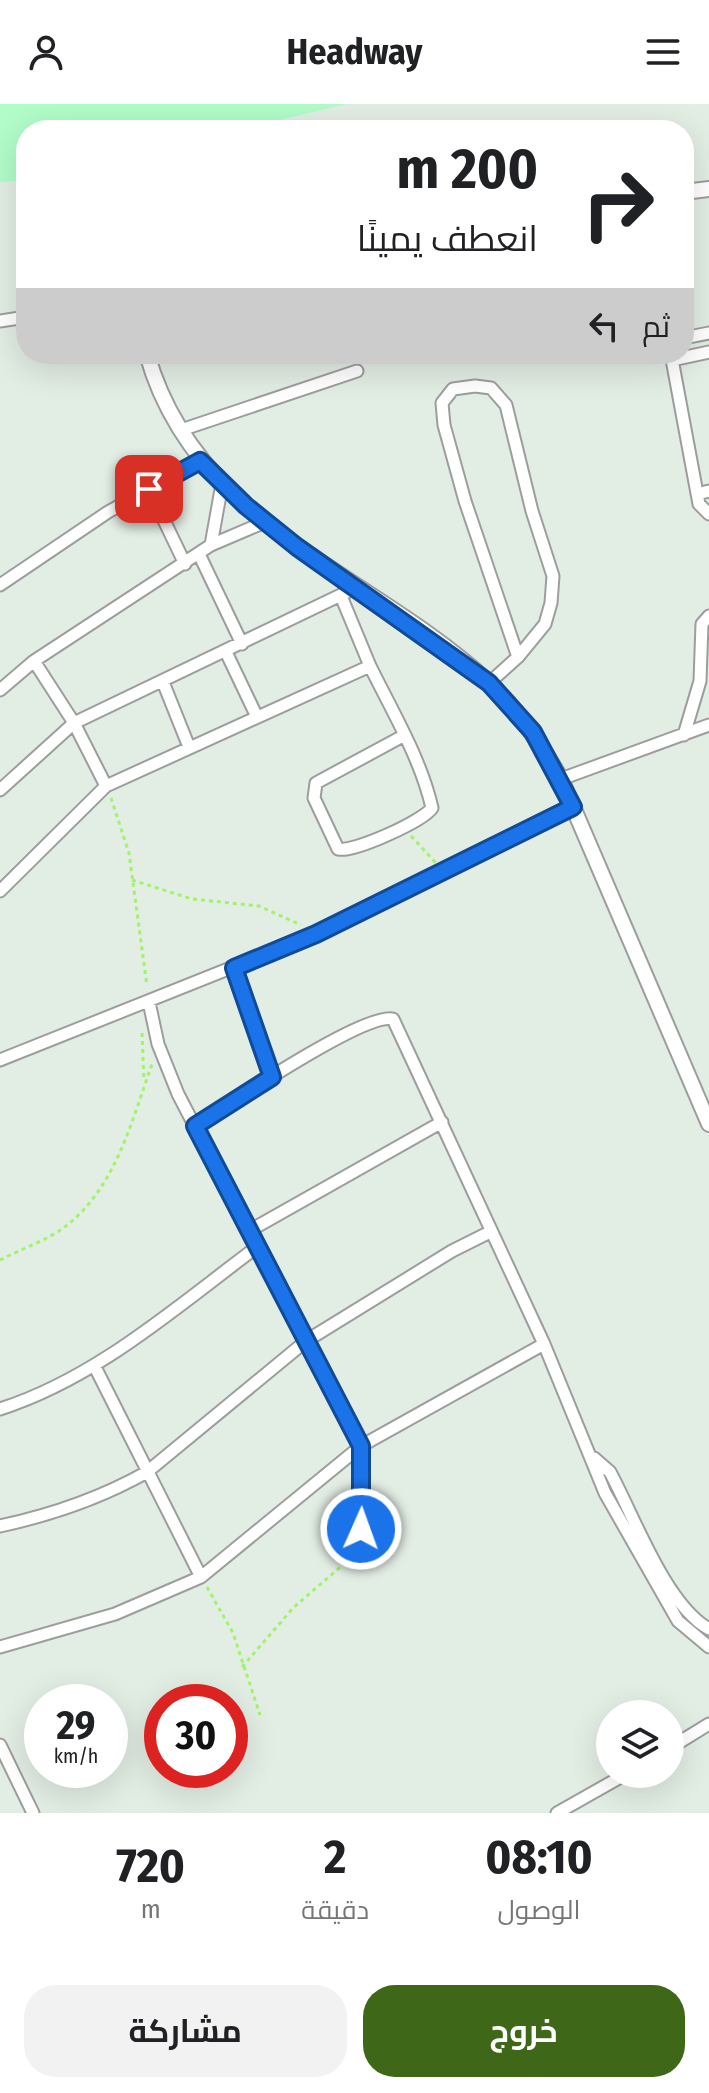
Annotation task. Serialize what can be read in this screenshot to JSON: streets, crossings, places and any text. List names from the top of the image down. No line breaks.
{"page":{"header":"Headway","turn":["200 m","انعطف يمينًا"],"then":"ثم","speed":"29 km/h","limit":"30","eta":["08:10","الوصول","2","دقيقة","720","m"],"buttons":["خروج","مشاركة"]}}
